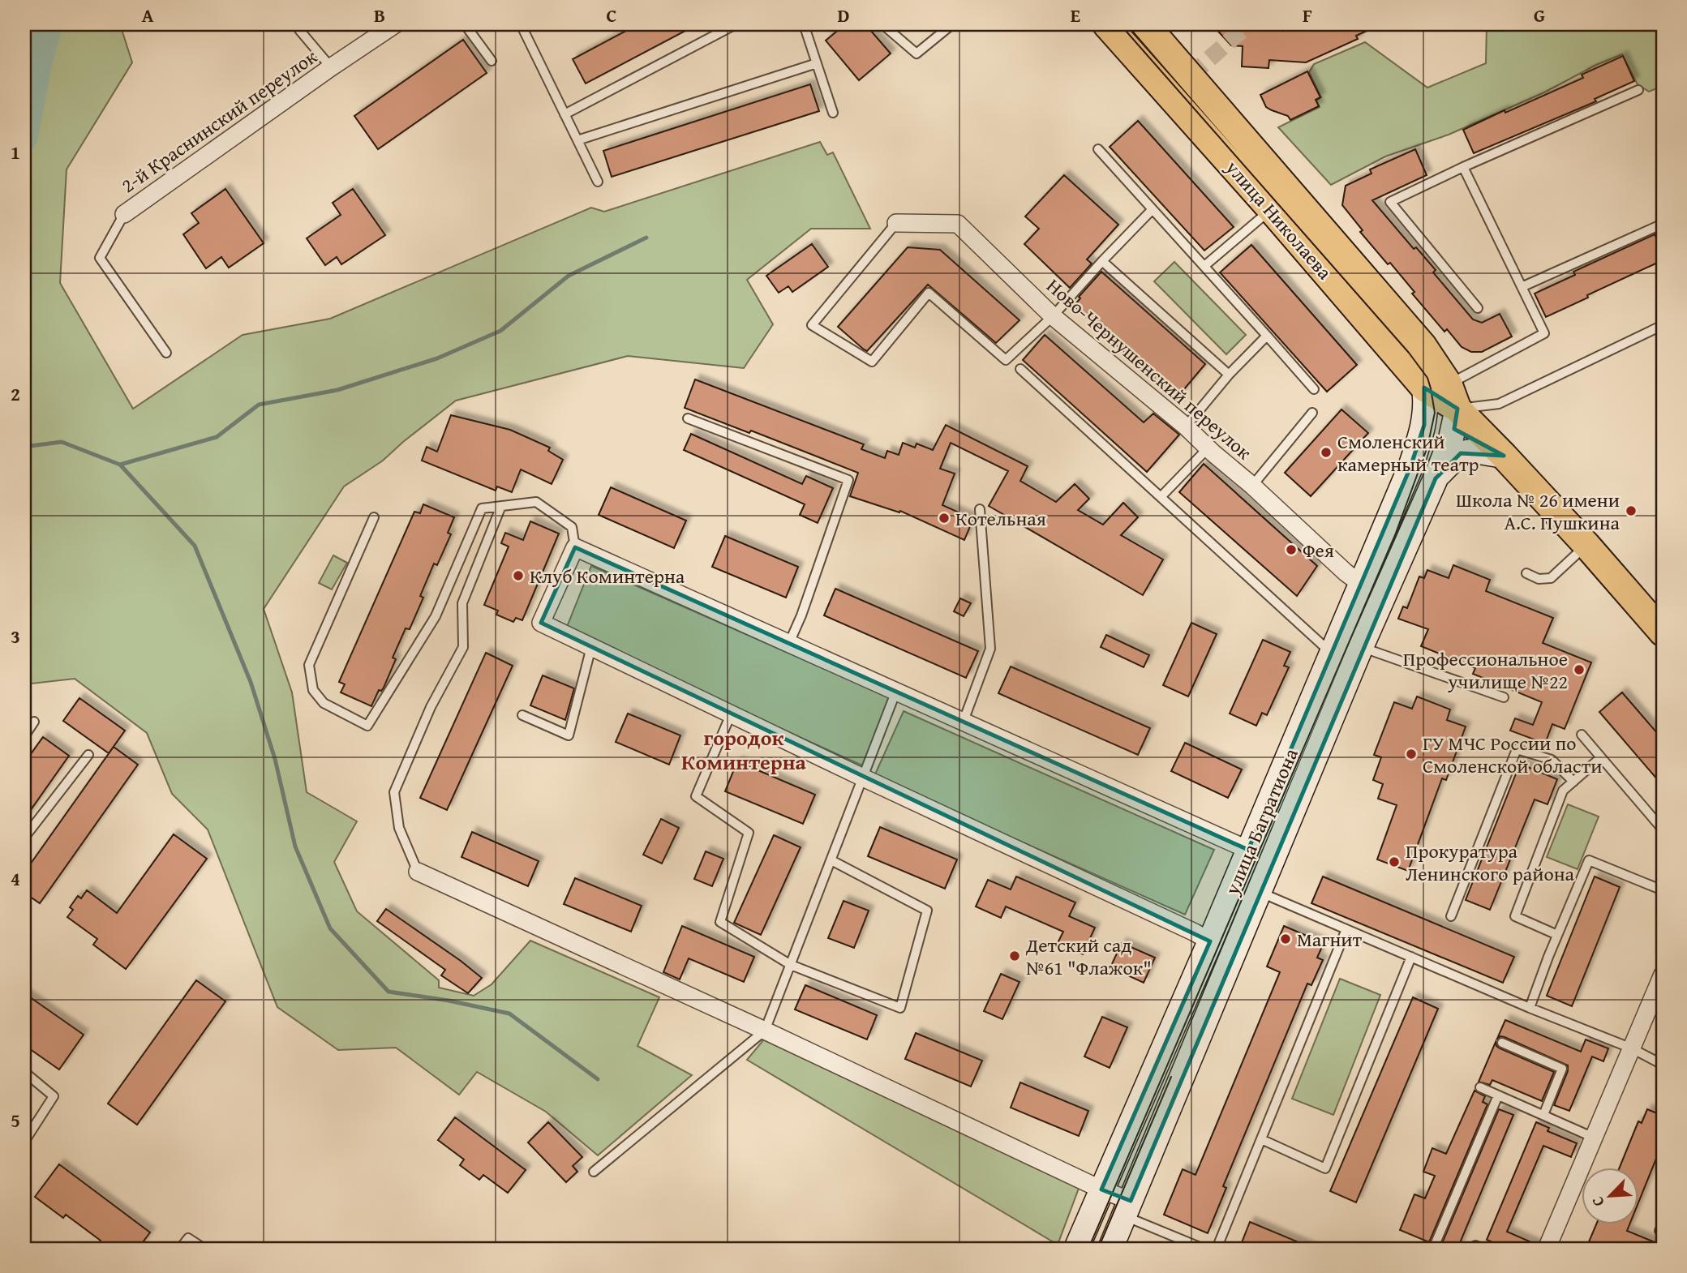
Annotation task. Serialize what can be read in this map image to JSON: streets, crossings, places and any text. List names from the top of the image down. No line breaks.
{"streets":{"main road":["улица Николаева","улица Багратиона"],"street":["2-й Краснинский переулок","Ново-Чернушенский переулок"]},"crossings":[["улица Николаева","улица Багратиона"],["Ново-Чернушенский переулок","улица Багратиона"]],"districts":["городок Коминтерна"],"places":["Смоленский камерный театр","Школа № 26 имени А.С. Пушкина","Котельная","Фея","Клуб Коминтерна","Профессиональное училище №22","ГУ МЧС России по Смоленской области","Прокуратура Ленинского района","Магнит","Детский сад №61 \"Флажок\""],"north":"bottom left","grid":{"columns":["A","B","C","D","E","F","G"],"rows":["1","2","3","4","5"]}}
